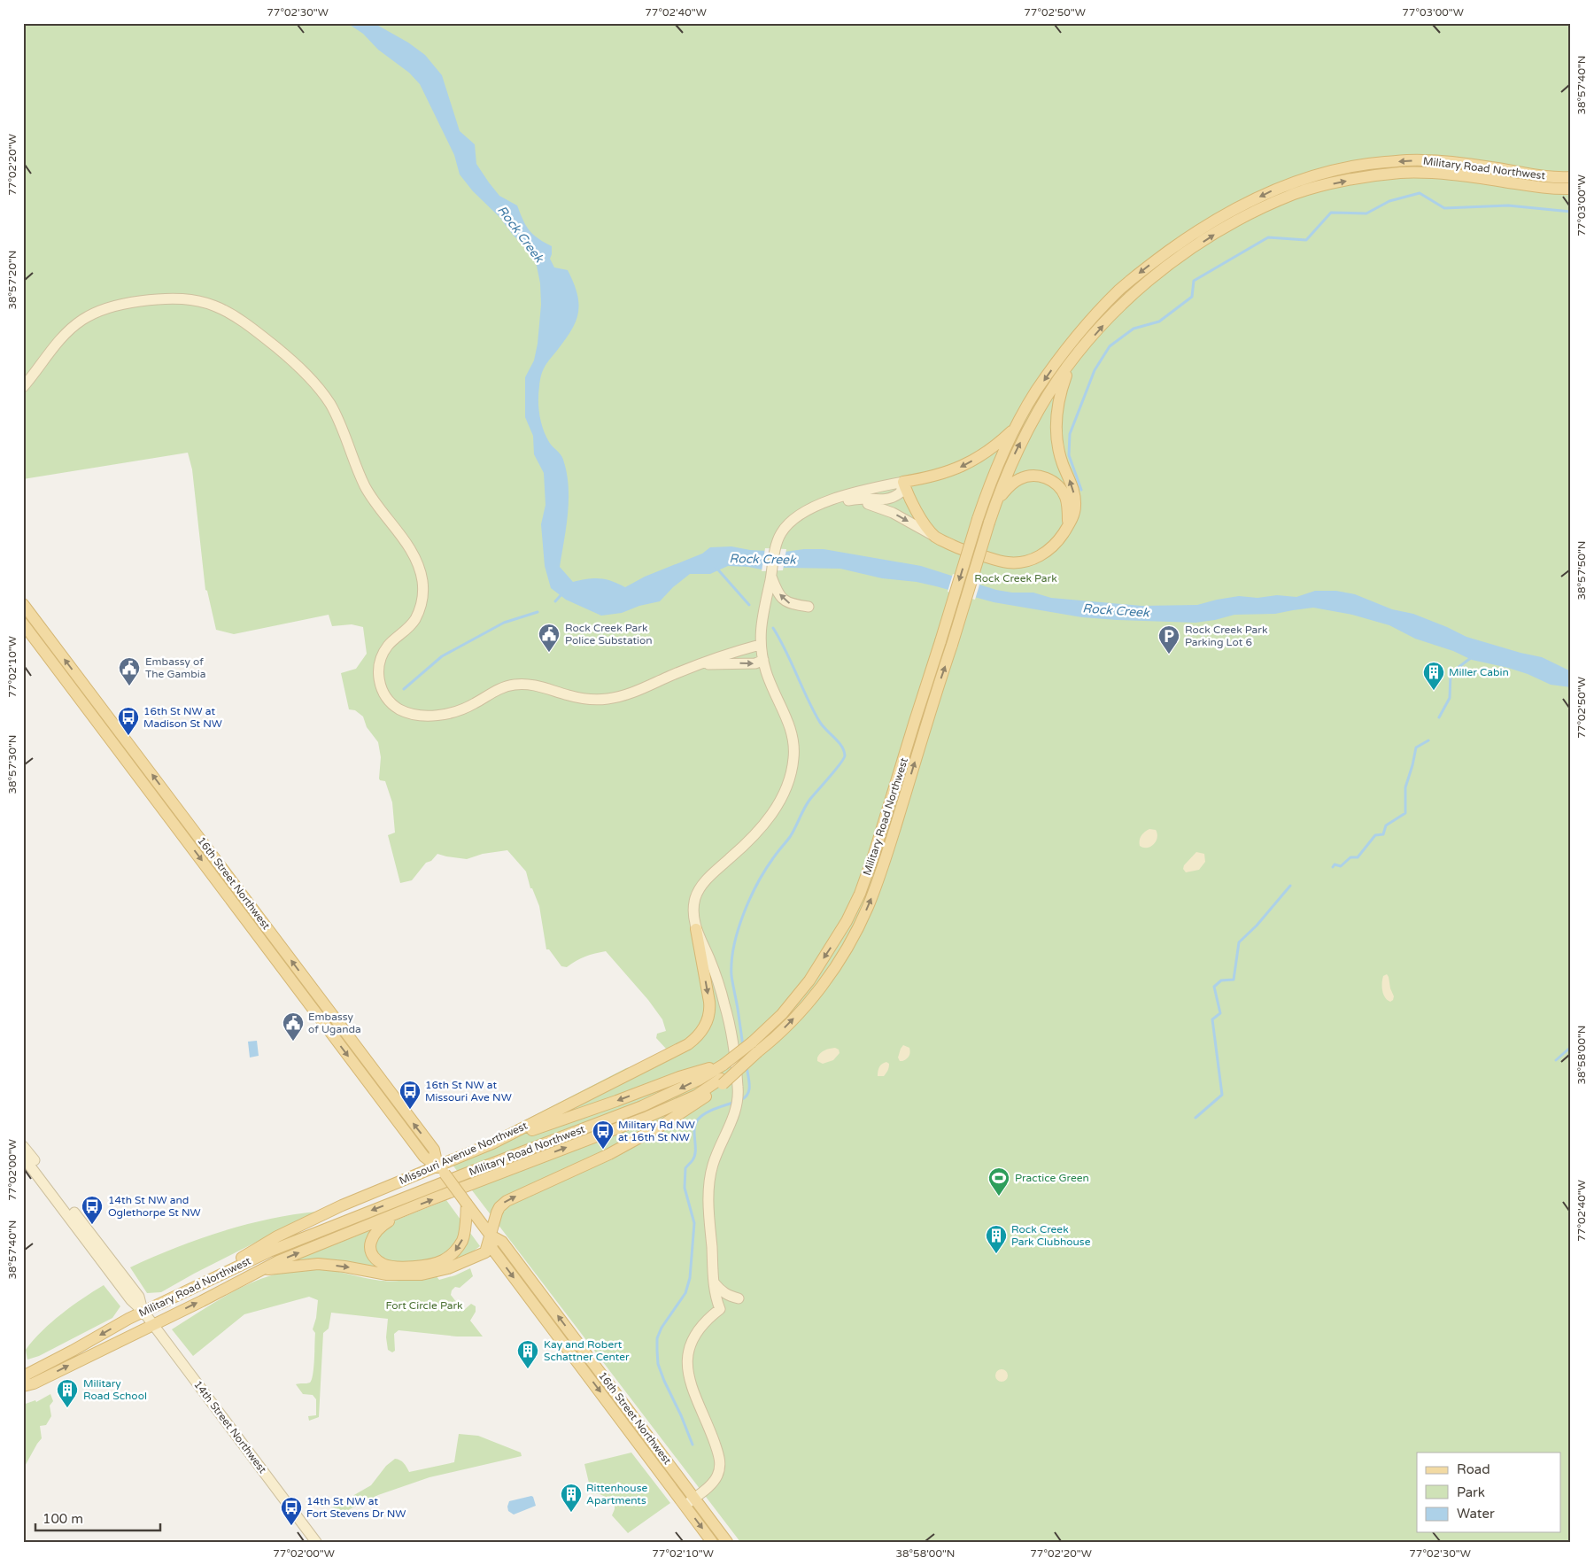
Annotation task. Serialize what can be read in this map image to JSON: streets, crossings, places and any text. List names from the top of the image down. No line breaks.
{"streets":{"main road":["Military Road Northwest","16th Street Northwest","Missouri Avenue Northwest"],"street":["14th Street Northwest"]},"crossings":[["Military Road Northwest","Missouri Avenue Northwest"],["Military Road Northwest","14th Street Northwest"],["16th Street Northwest","Missouri Avenue Northwest"]],"water":["Rock Creek"],"parks":["Rock Creek Park","Fort Circle Park"],"places":{"public building":["Rock Creek Park Police Substation","Embassy of The Gambia","Embassy of Uganda"],"parking":["Rock Creek Park Parking Lot 6"],"building":["Miller Cabin","Rock Creek Park Clubhouse","Kay and Robert Schattner Center","Military Road School","Rittenhouse Apartments"],"bus stop":["16th St NW at Madison St NW","16th St NW at Missouri Ave NW","Military Rd NW at 16th St NW","14th St NW and Oglethorpe St NW","14th St NW at Fort Stevens Dr NW"],"sports":["Practice Green"]},"legend":["Road","Park","Water"],"scale_bar":"100 m","coordinates":["77°02'30\"W","77°02'40\"W","77°02'50\"W","77°03'00\"W","38°57'40\"N","77°02'20\"W","38°57'20\"N","38°57'50\"N","77°02'10\"W","38°57'30\"N","38°58'00\"N","77°02'00\"W"]}
